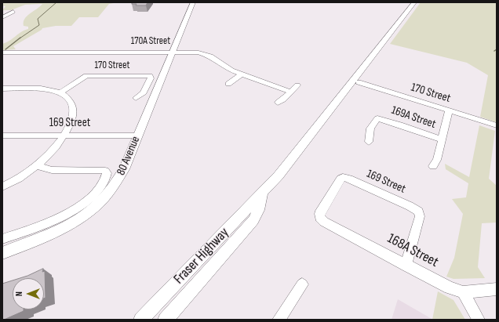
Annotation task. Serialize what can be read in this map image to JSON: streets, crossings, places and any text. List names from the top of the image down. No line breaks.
{"streets":{"main road":["80 Avenue","Fraser Highway"],"street":["170A Street","170 Street","169A Street","169 Street","168A Street"]},"crossings":[["170A Street","80 Avenue"],["170 Street","Fraser Highway"],["169 Street","80 Avenue"],["169 Street","168A Street"]],"north":"left"}
